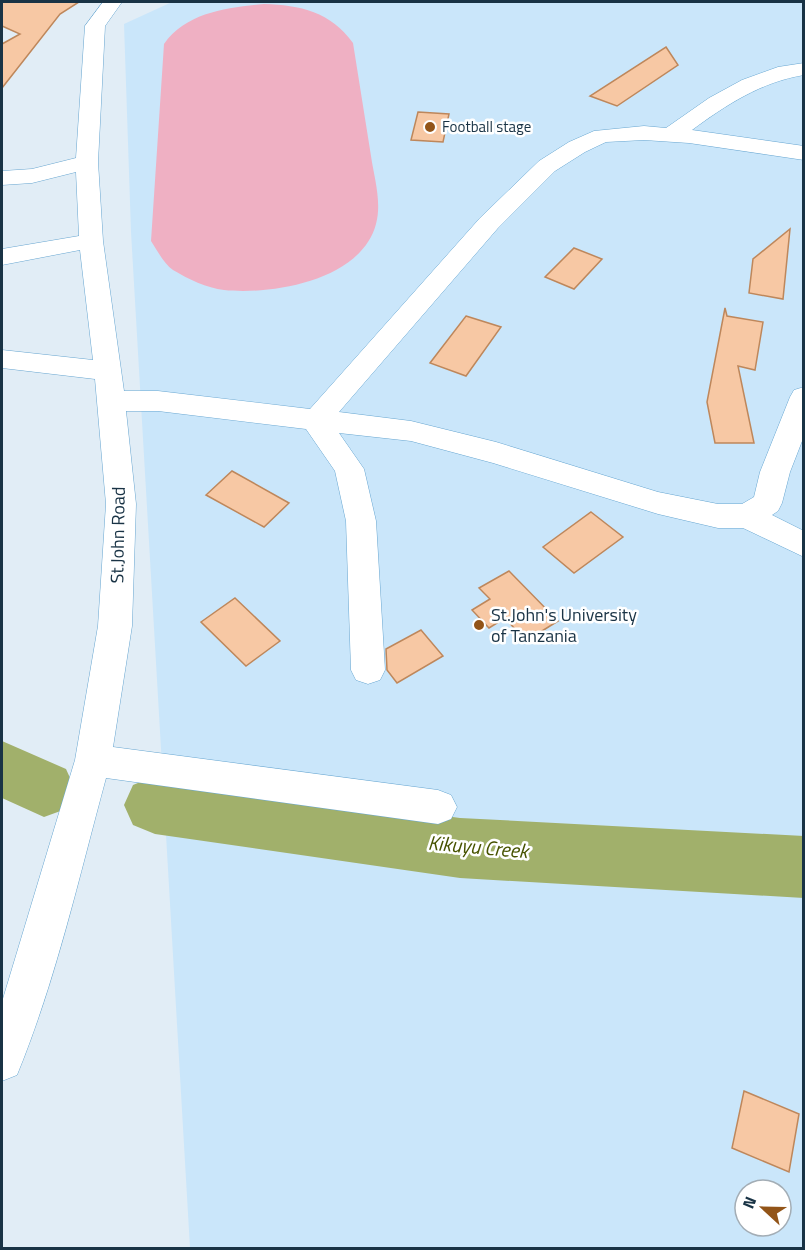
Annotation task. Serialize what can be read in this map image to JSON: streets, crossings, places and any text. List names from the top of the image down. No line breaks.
{"streets":{"street":["St.John Road"]},"water":["Kikuyu Creek"],"places":["Football stage","St.John's University of Tanzania"],"north":"left"}
